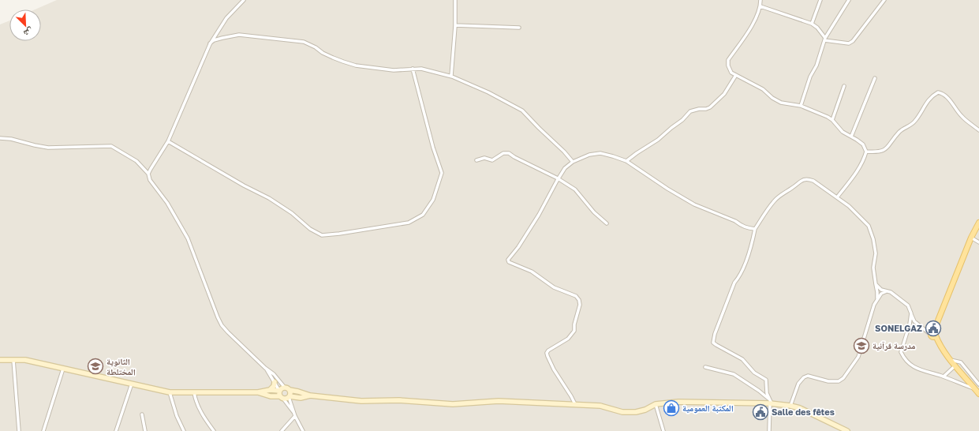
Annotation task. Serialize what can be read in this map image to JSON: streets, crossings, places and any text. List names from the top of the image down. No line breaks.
{"places":{"public building":["SONELGAZ","Salle des fêtes"],"school or university":["مدرسة قرآنية","الثانوية المختلطة"],"shop":["المكتبة العمومية"]},"north":"bottom right"}
